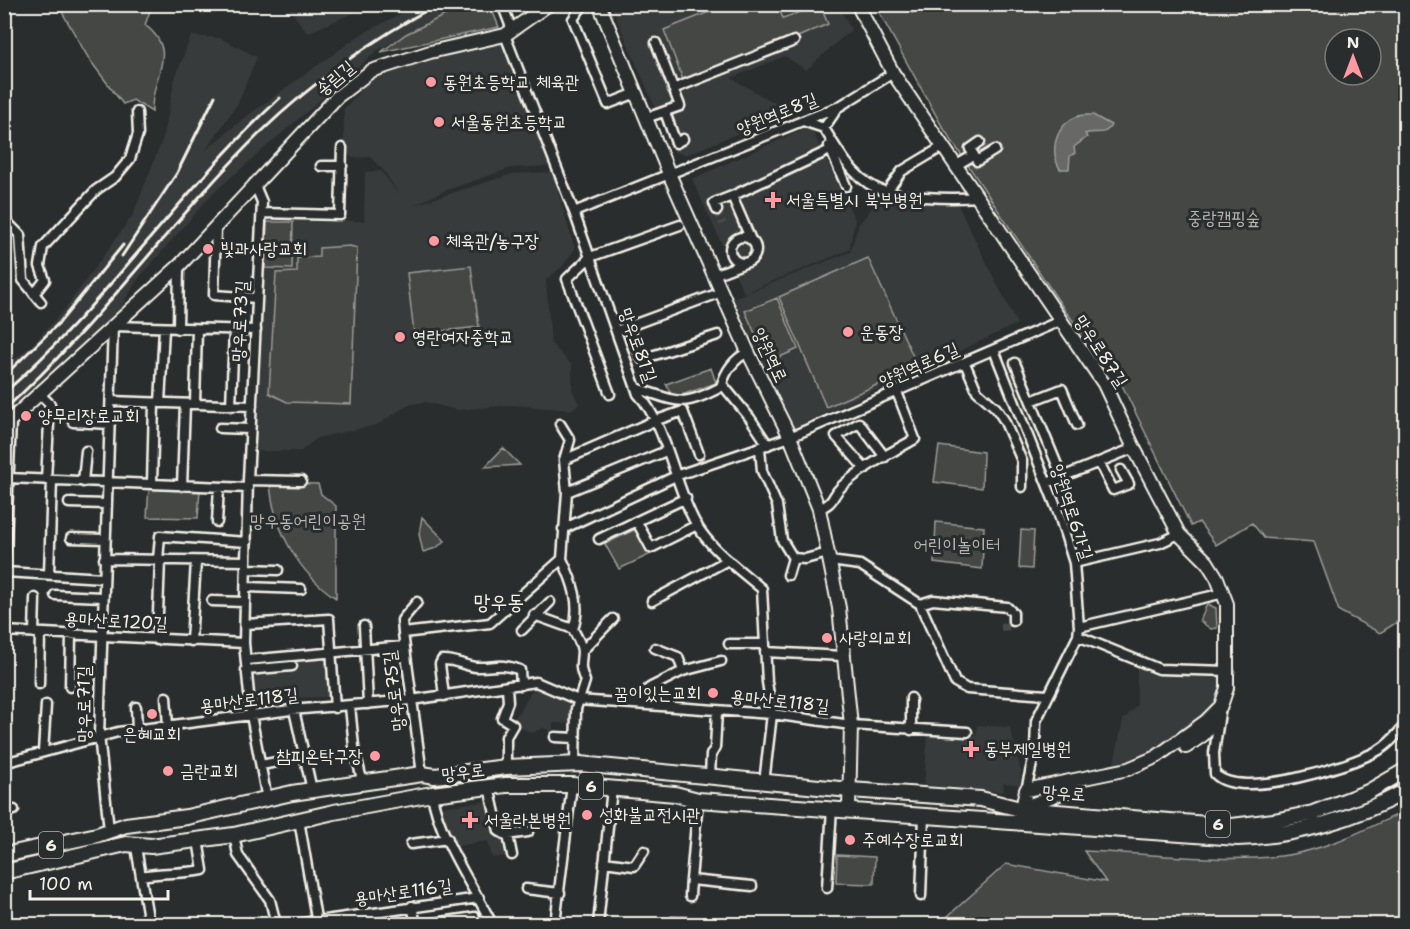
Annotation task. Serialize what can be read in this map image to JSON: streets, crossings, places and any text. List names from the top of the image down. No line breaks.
{"streets":{"main road":["망우로","6"],"street":["송림길","양원역로8길","망우로73길","망우로81길","망우로87길","양원역로","양원역로6길","양원역로6가길","용마산로120길","망우로75길","용마산로118길","망우로71길","용마산로116길"]},"crossings":[["송림길","망우로73길"],["송림길","망우로81길"],["송림길","망우로71길"],["양원역로8길","망우로87길"],["양원역로8길","양원역로"],["망우로73길","용마산로120길"],["망우로73길","용마산로118길"],["망우로73길","망우로"],["망우로81길","양원역로6길"],["망우로81길","용마산로118길"],["망우로81길","망우로"],["망우로87길","양원역로6길"],["망우로87길","망우로"],["양원역로","양원역로6길"],["양원역로","용마산로118길"],["양원역로","망우로"],["양원역로6길","양원역로6가길"],["용마산로120길","망우로71길"],["망우로75길","용마산로118길"],["망우로75길","망우로"],["용마산로118길","망우로71길"],["용마산로118길","망우로"],["망우로71길","망우로"]],"districts":["망우동"],"parks":["중랑캠핑숲","망우동어린이공원","어린이놀이터"],"places":{"other":["동원초등학교 체육관","서울동원초등학교","체육관/농구장","빛과사랑교회","운동장","영란여자중학교","양무리장로교회","사랑의교회","꿈이있는교회","은혜교회","참피온탁구장","금란교회","성화불교전시관","주예수장로교회"],"health":["서울특별시 북부병원","동부제일병원","서울라본병원"]},"scale_bar":"100 m","north":"top"}
